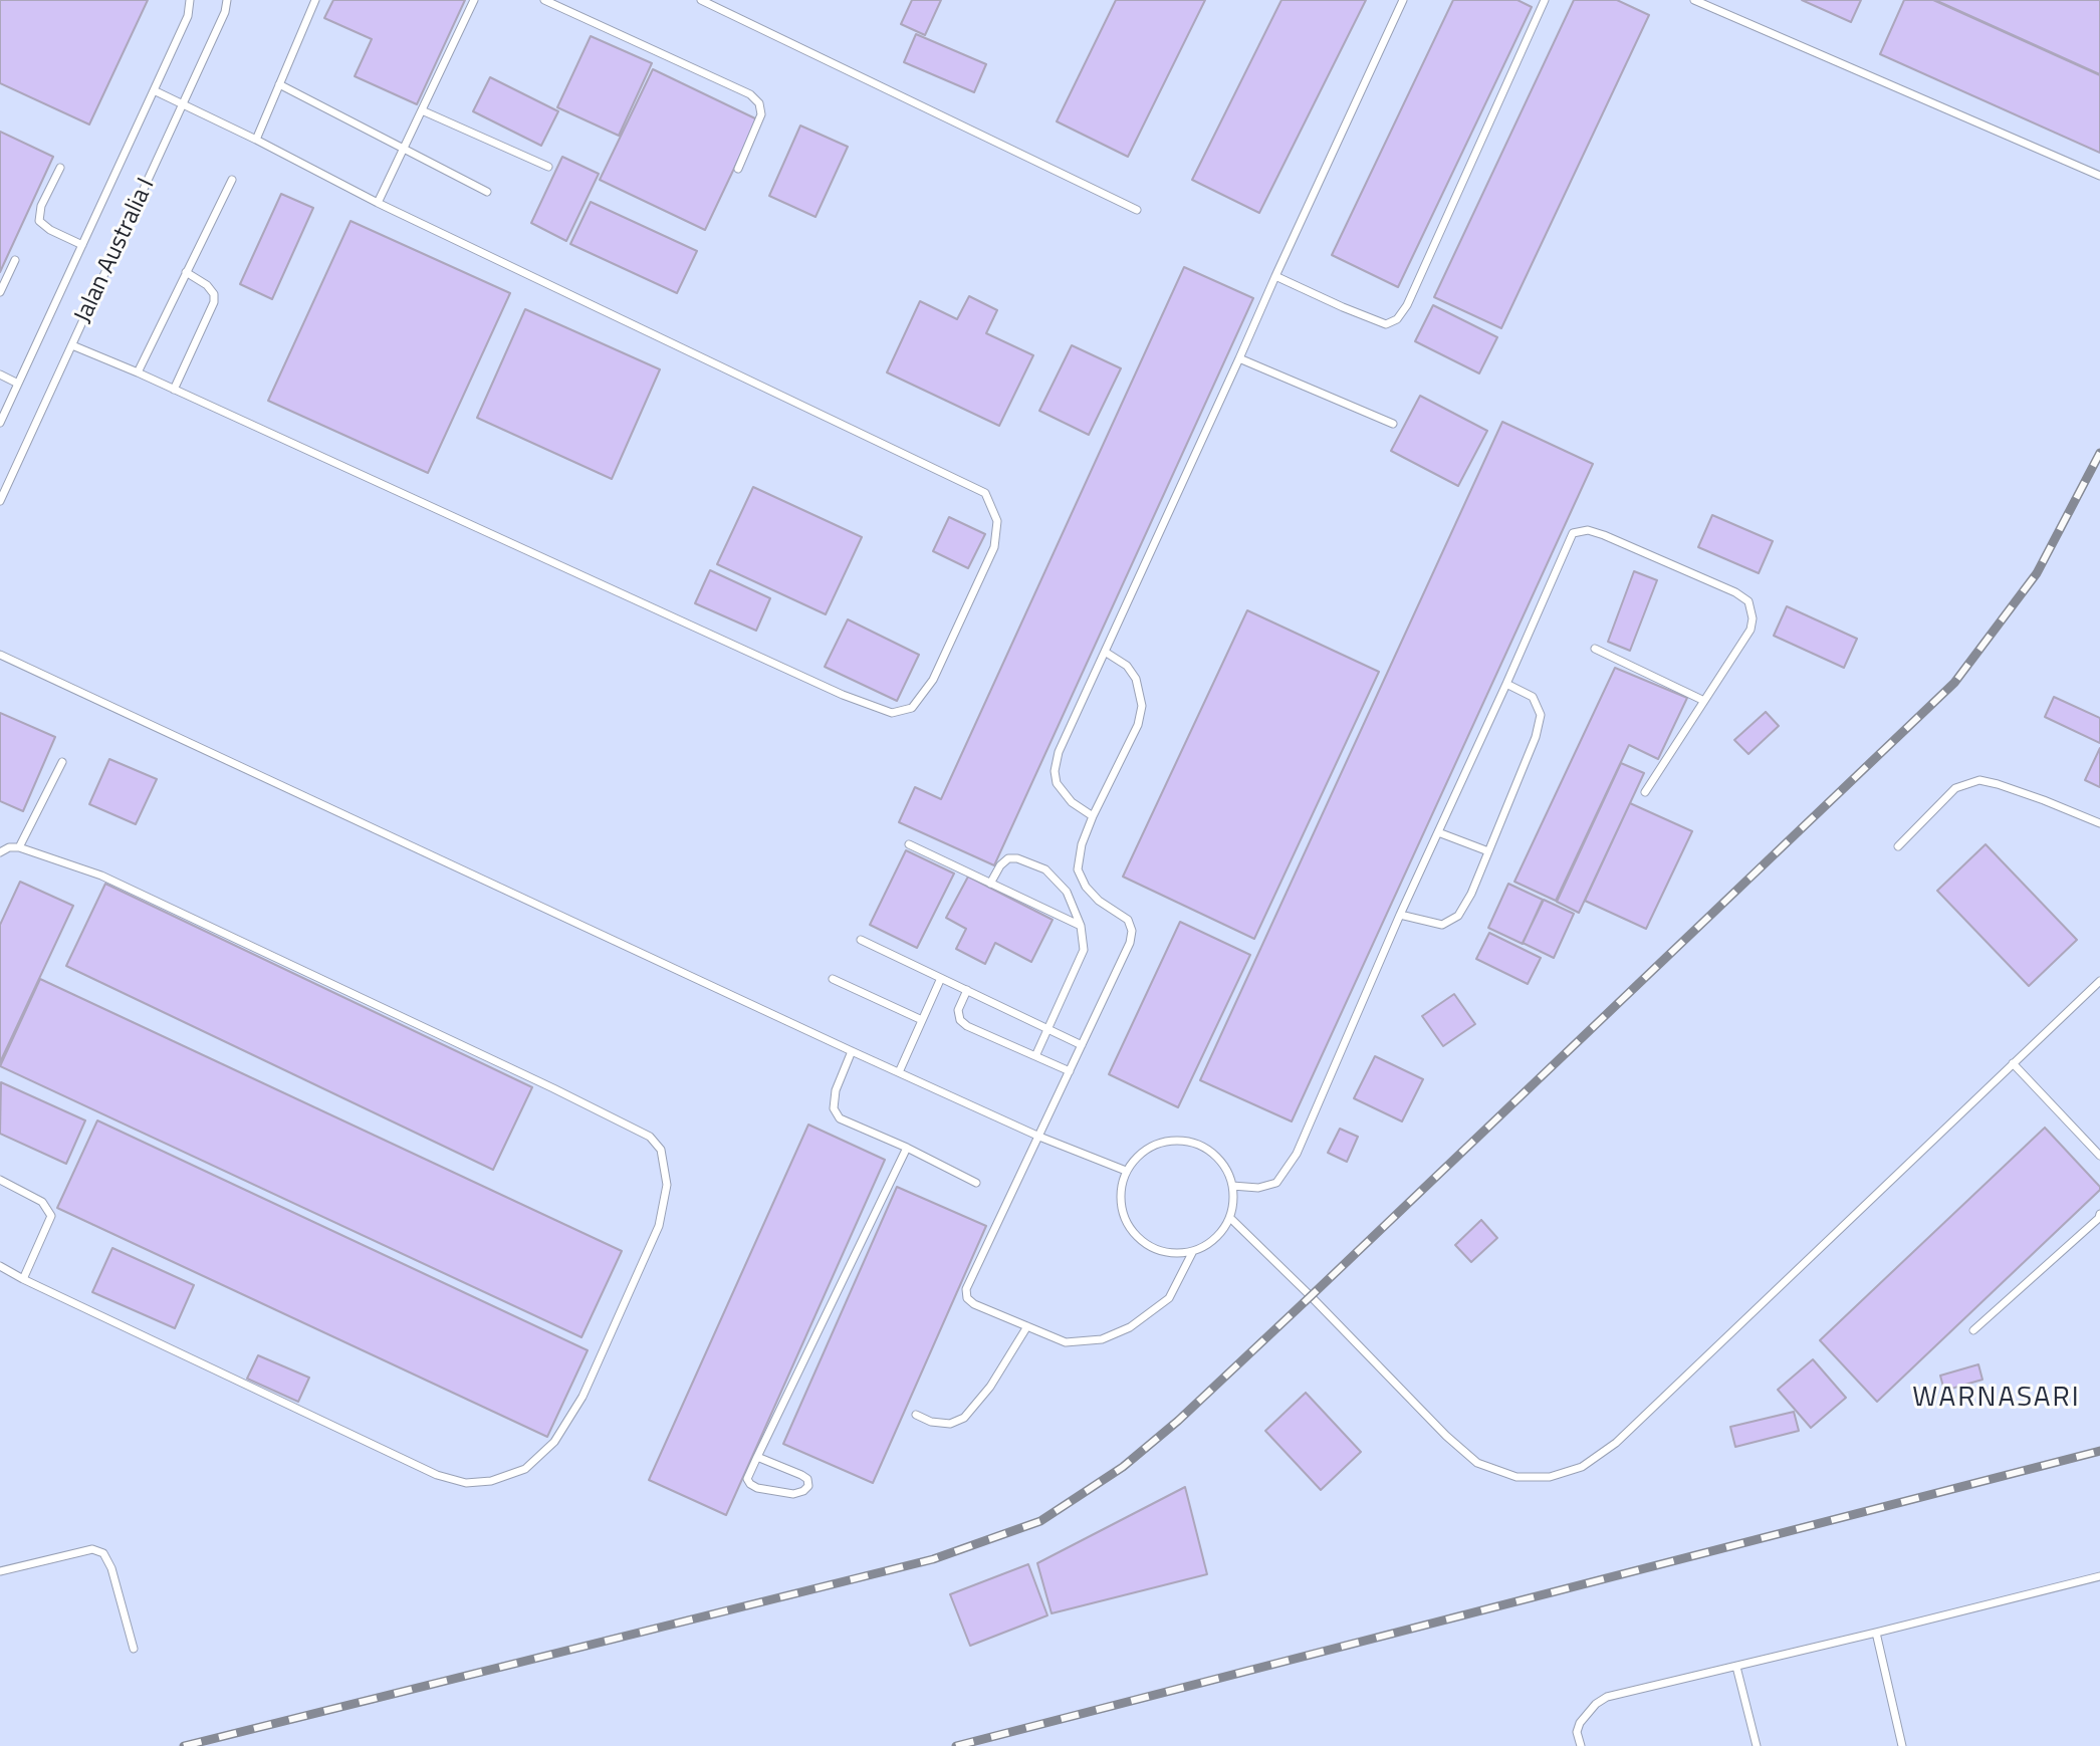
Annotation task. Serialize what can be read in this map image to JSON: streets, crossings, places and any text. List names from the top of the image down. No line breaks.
{"streets":{"lane":["Jalan Australia I"]},"districts":["WARNASARI"]}
